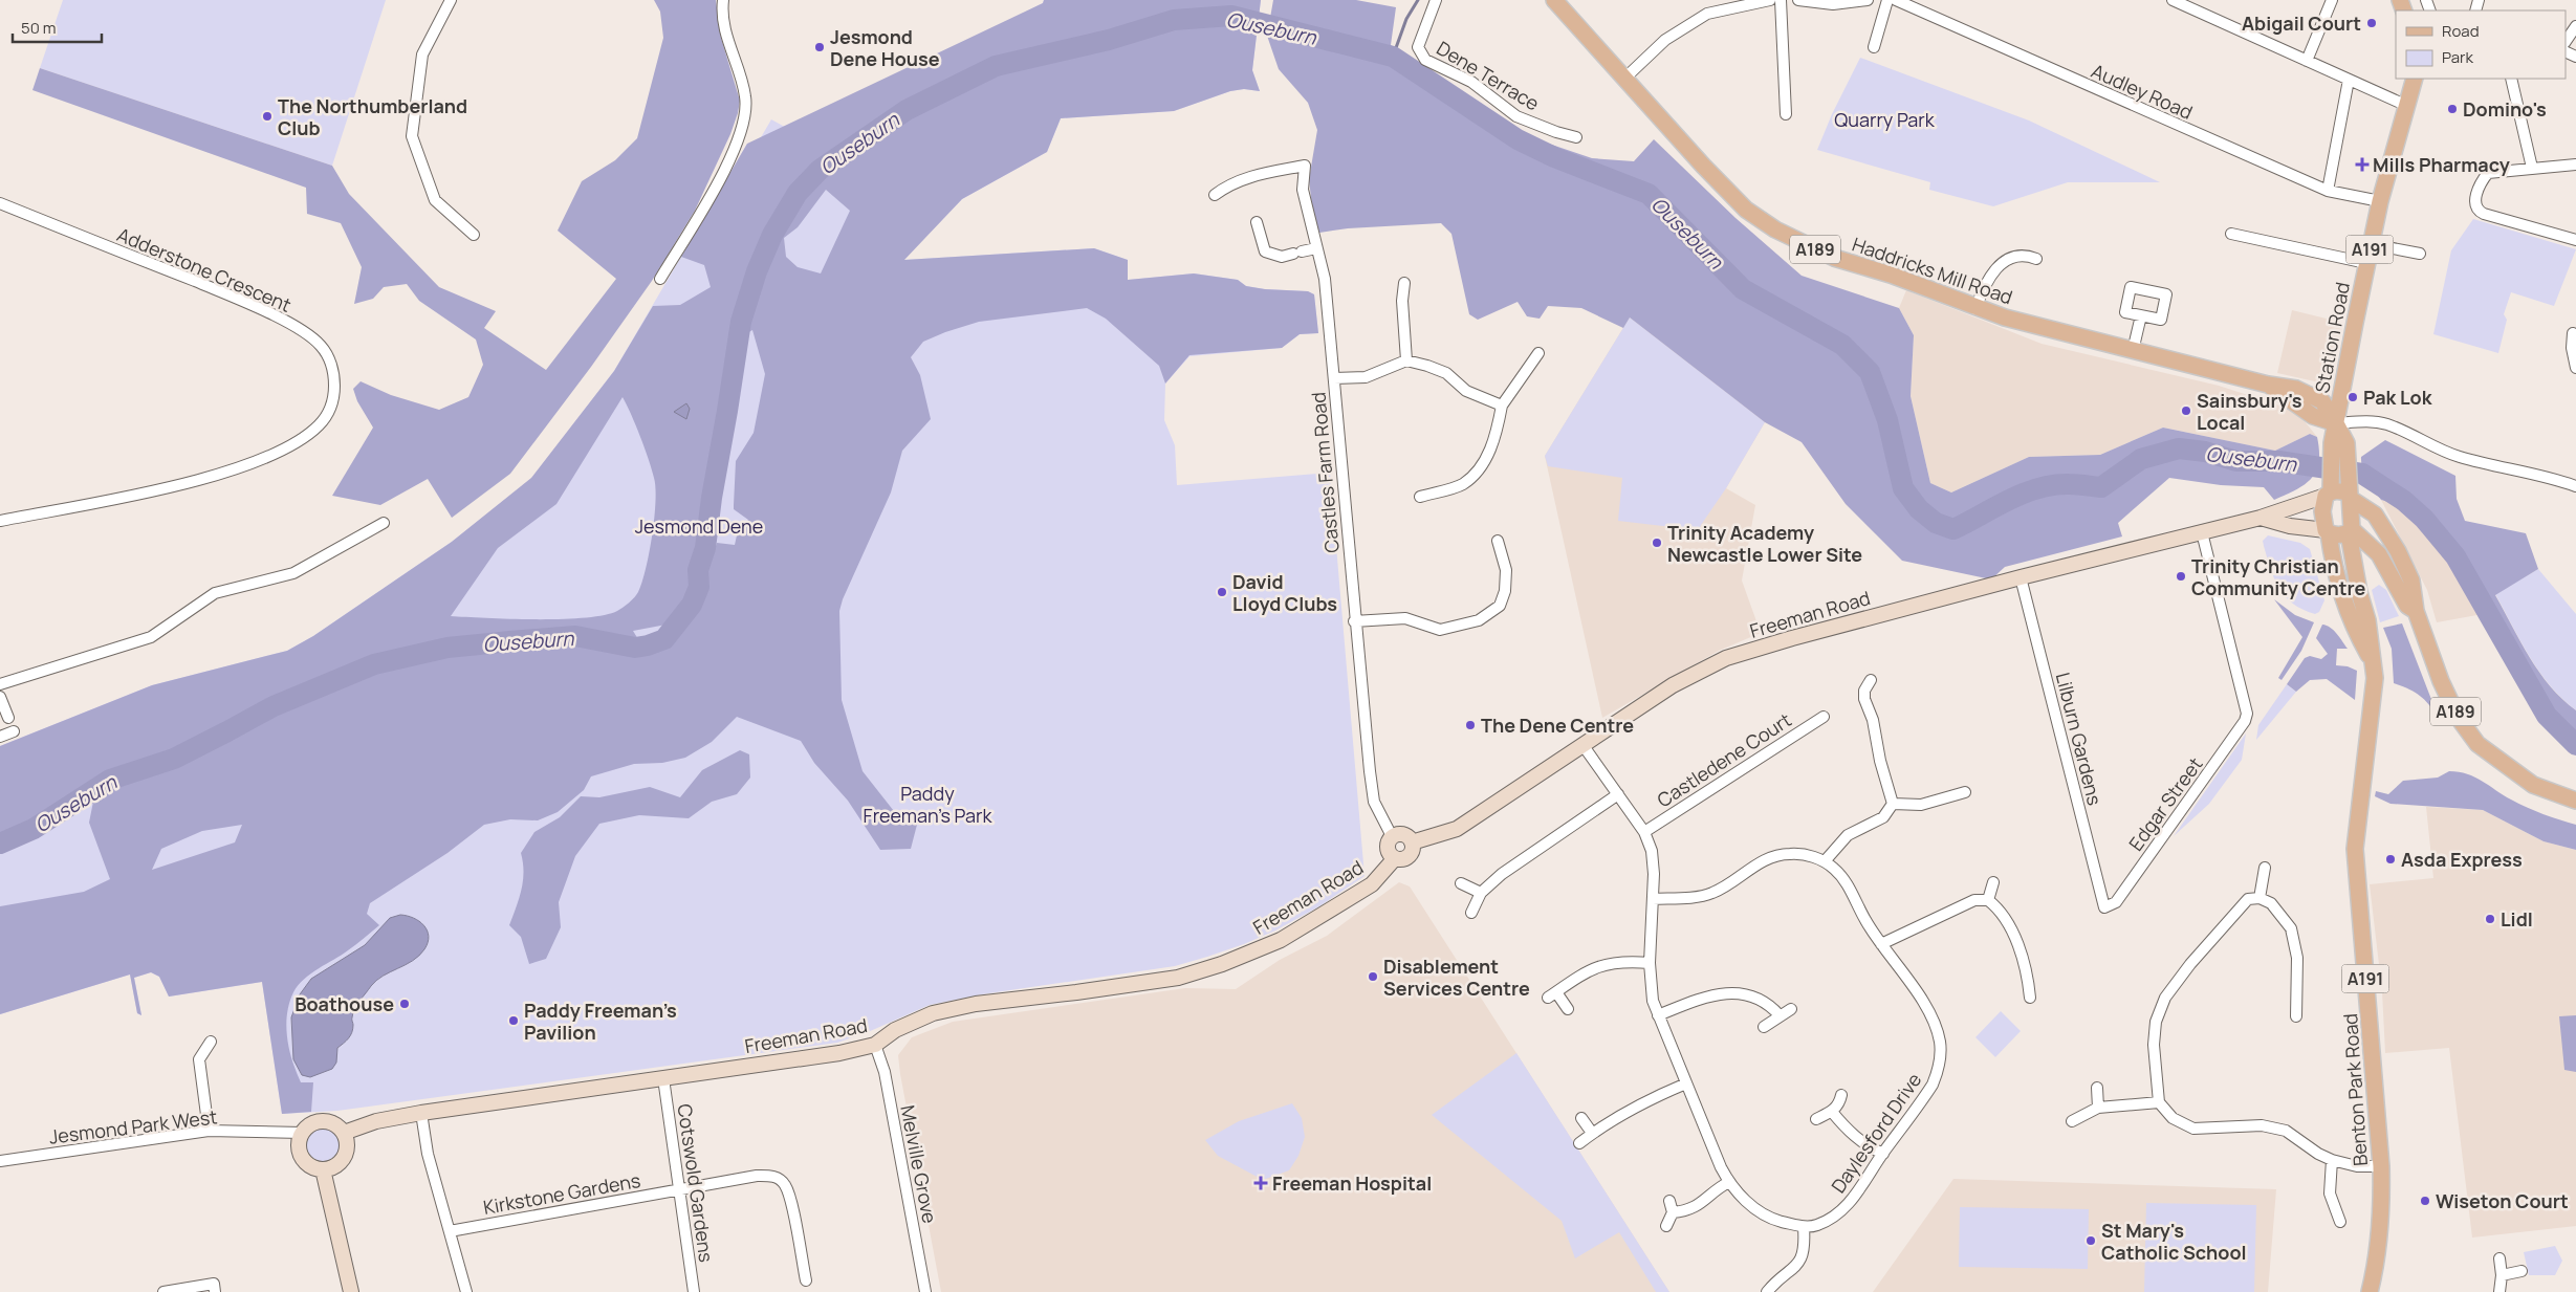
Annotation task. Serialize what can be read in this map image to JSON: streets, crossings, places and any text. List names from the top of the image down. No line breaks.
{"streets":{"main road":["A189","A191","Haddricks Mill Road","Station Road","Benton Park Road"],"street":["Dene Terrace","Audley Road","Adderstone Crescent","Castles Farm Road","Freeman Road","Lilburn Gardens","Castledene Court","Edgar Street","Jesmond Park West","Daylesford Drive","Melville Grove","Cotswold Gardens","Kirkstone Gardens"]},"crossings":[["Audley Road","Station Road"],["A189","Freeman Road"],["A189","Benton Park Road"],["Haddricks Mill Road","Station Road"],["Haddricks Mill Road","Benton Park Road"],["Station Road","Benton Park Road"],["Castles Farm Road","Freeman Road"],["Freeman Road","Lilburn Gardens"],["Freeman Road","Edgar Street"],["Freeman Road","Benton Park Road"],["Freeman Road","Jesmond Park West"],["Freeman Road","Melville Grove"],["Freeman Road","Cotswold Gardens"],["Lilburn Gardens","Edgar Street"],["Cotswold Gardens","Kirkstone Gardens"]],"water":["Ouseburn"],"parks":["Quarry Park","Jesmond Dene","Paddy Freeman's Park"],"places":{"other":["Abigail Court","Jesmond Dene House","Domino's","The Northumberland Club","Pak Lok","Sainsbury's Local","Trinity Academy Newcastle Lower Site","Trinity Christian Community Centre","David Lloyd Clubs","The Dene Centre","Asda Express","Lidl","Disablement Services Centre","Boathouse","Paddy Freeman’s Pavilion","Wiseton Court","St Mary's Catholic School"],"health":["Mills Pharmacy","Freeman Hospital"]},"legend":["Road","Park"],"scale_bar":"50 m"}
